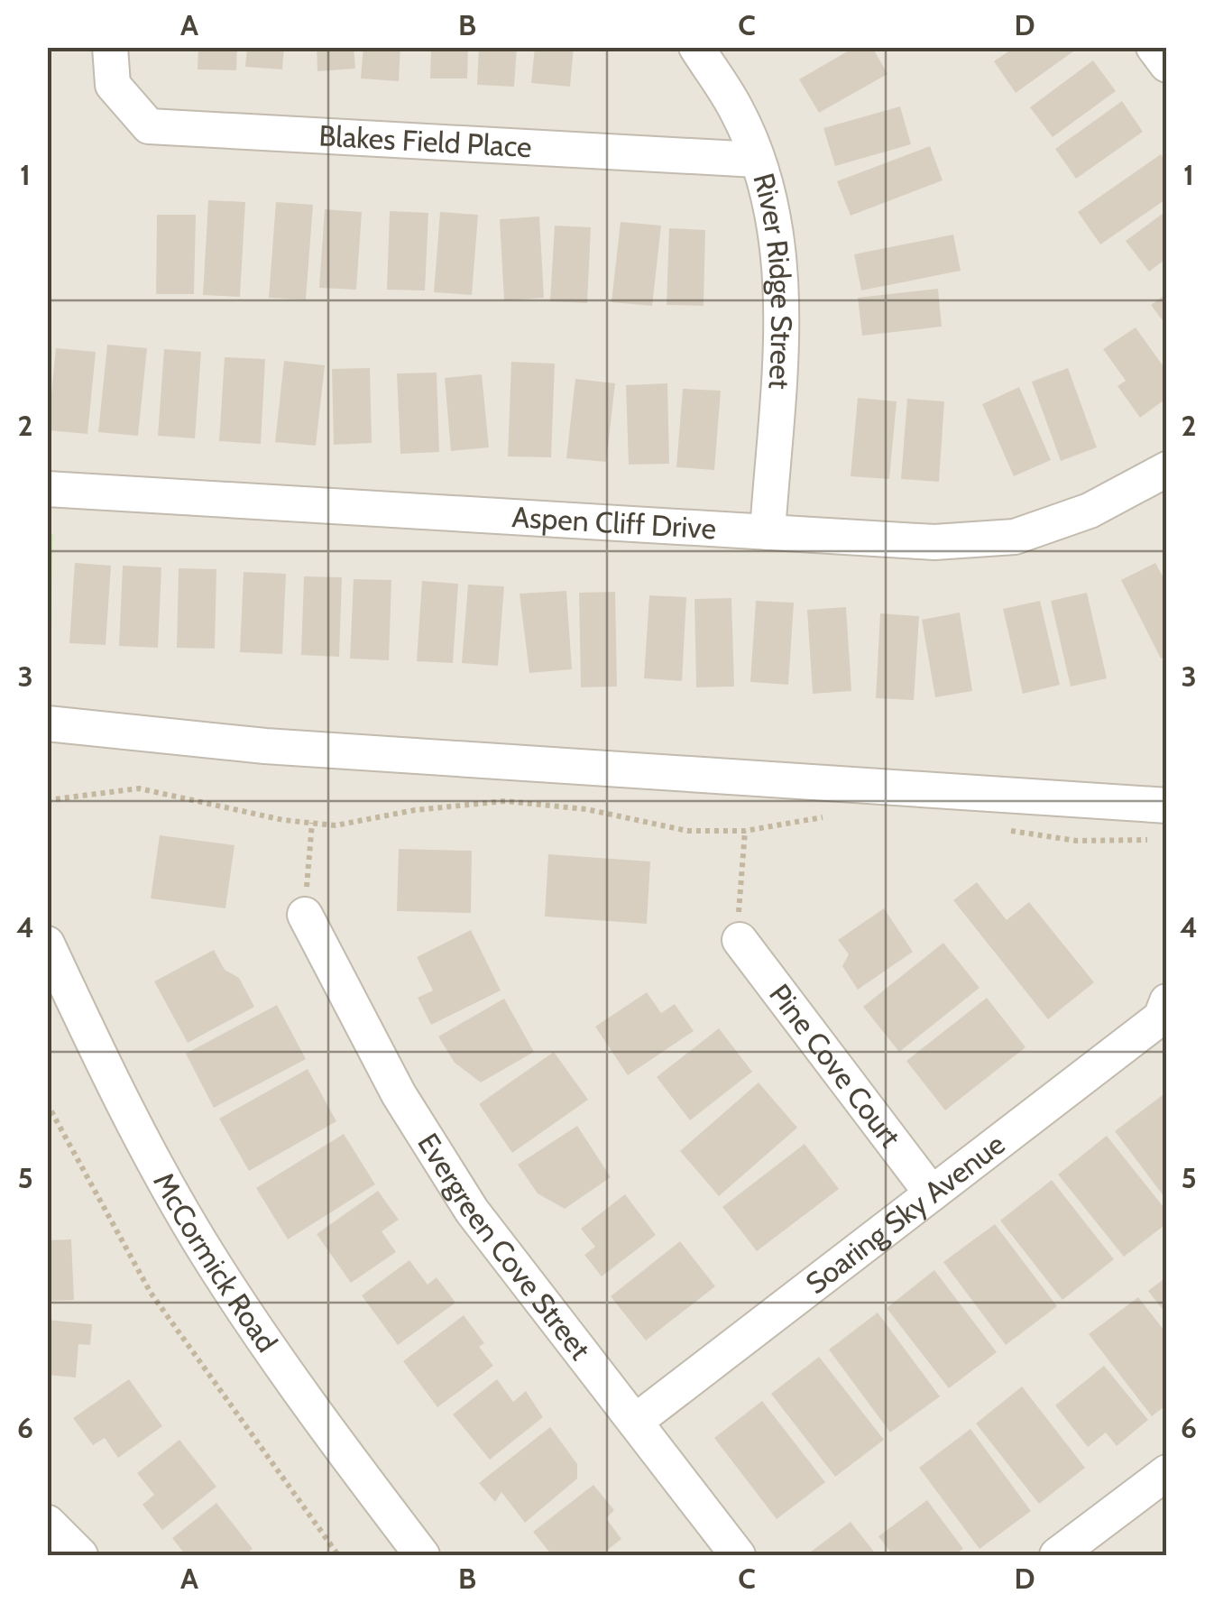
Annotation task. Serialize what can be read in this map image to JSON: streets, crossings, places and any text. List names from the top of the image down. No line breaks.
{"streets":{"street":["Blakes Field Place","River Ridge Street","Aspen Cliff Drive","Pine Cove Court","Soaring Sky Avenue","Evergreen Cove Street","McCormick Road"]},"crossings":[["Blakes Field Place","River Ridge Street"],["River Ridge Street","Aspen Cliff Drive"],["Pine Cove Court","Soaring Sky Avenue"],["Soaring Sky Avenue","Evergreen Cove Street"]],"grid":{"columns":["A","B","C","D"],"rows":["1","2","3","4","5","6"]}}
